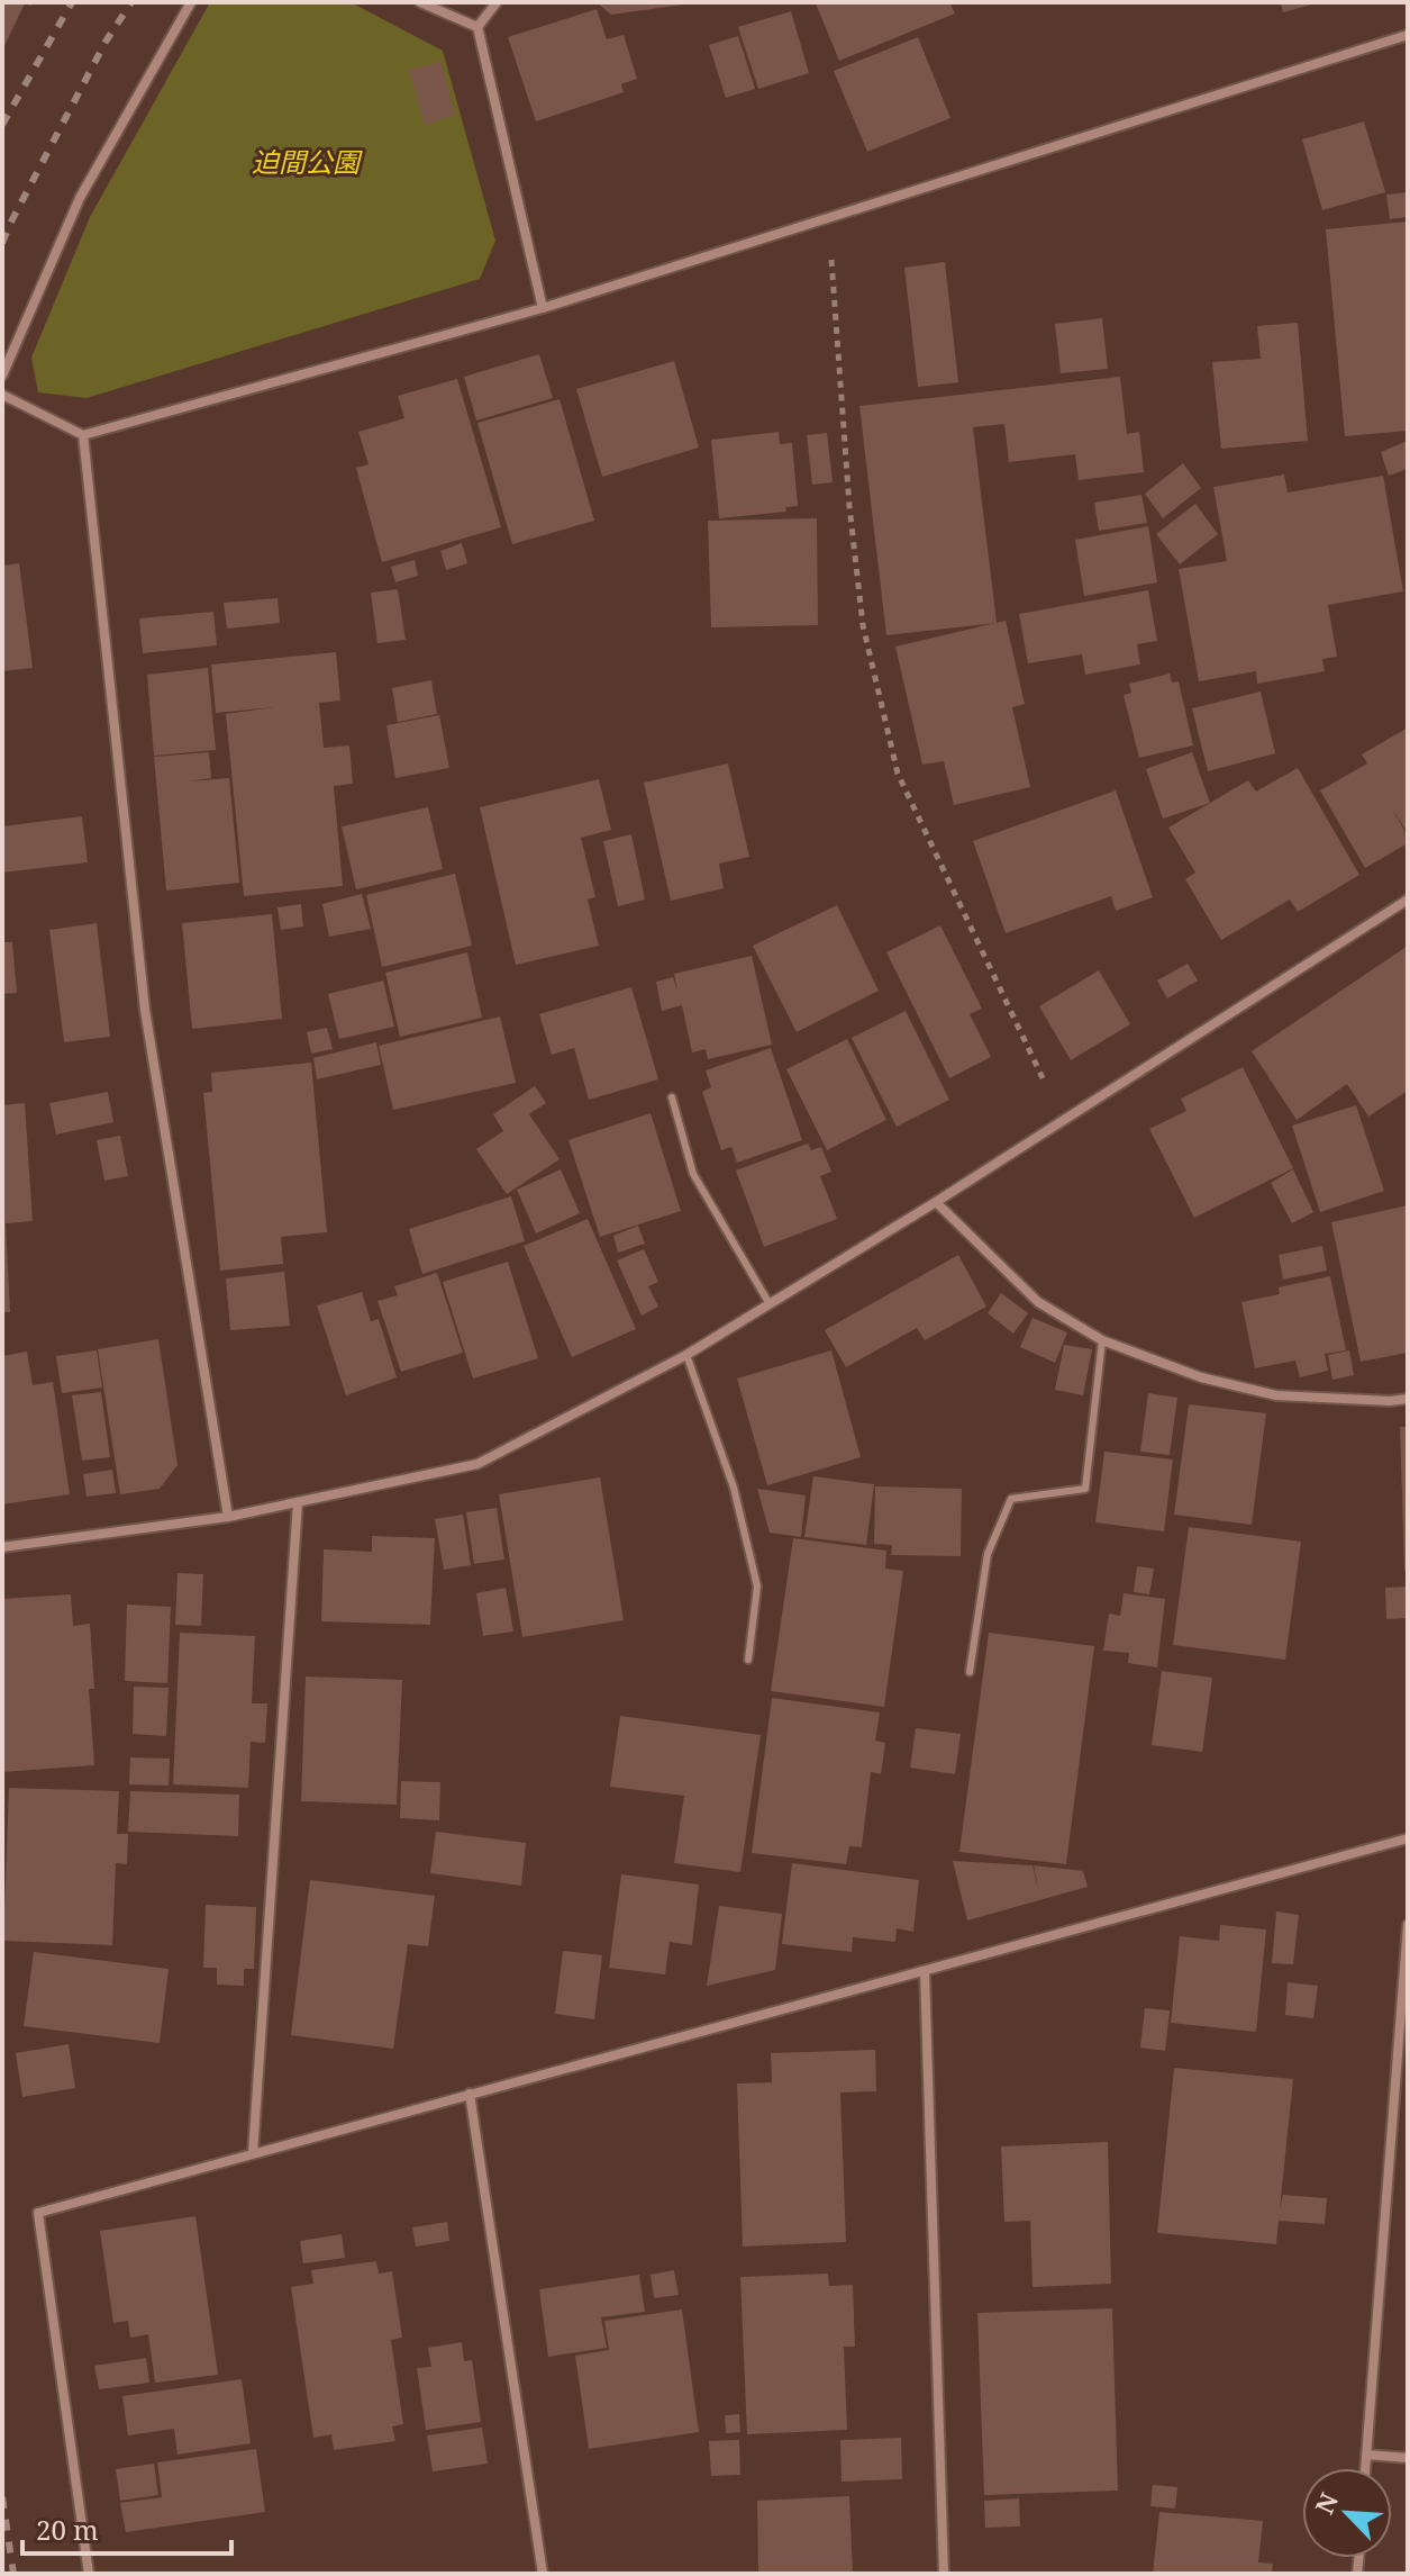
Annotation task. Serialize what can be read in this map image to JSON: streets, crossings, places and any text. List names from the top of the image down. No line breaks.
{"parks":["迫間公園"],"scale_bar":"20 m","north":"top left"}
